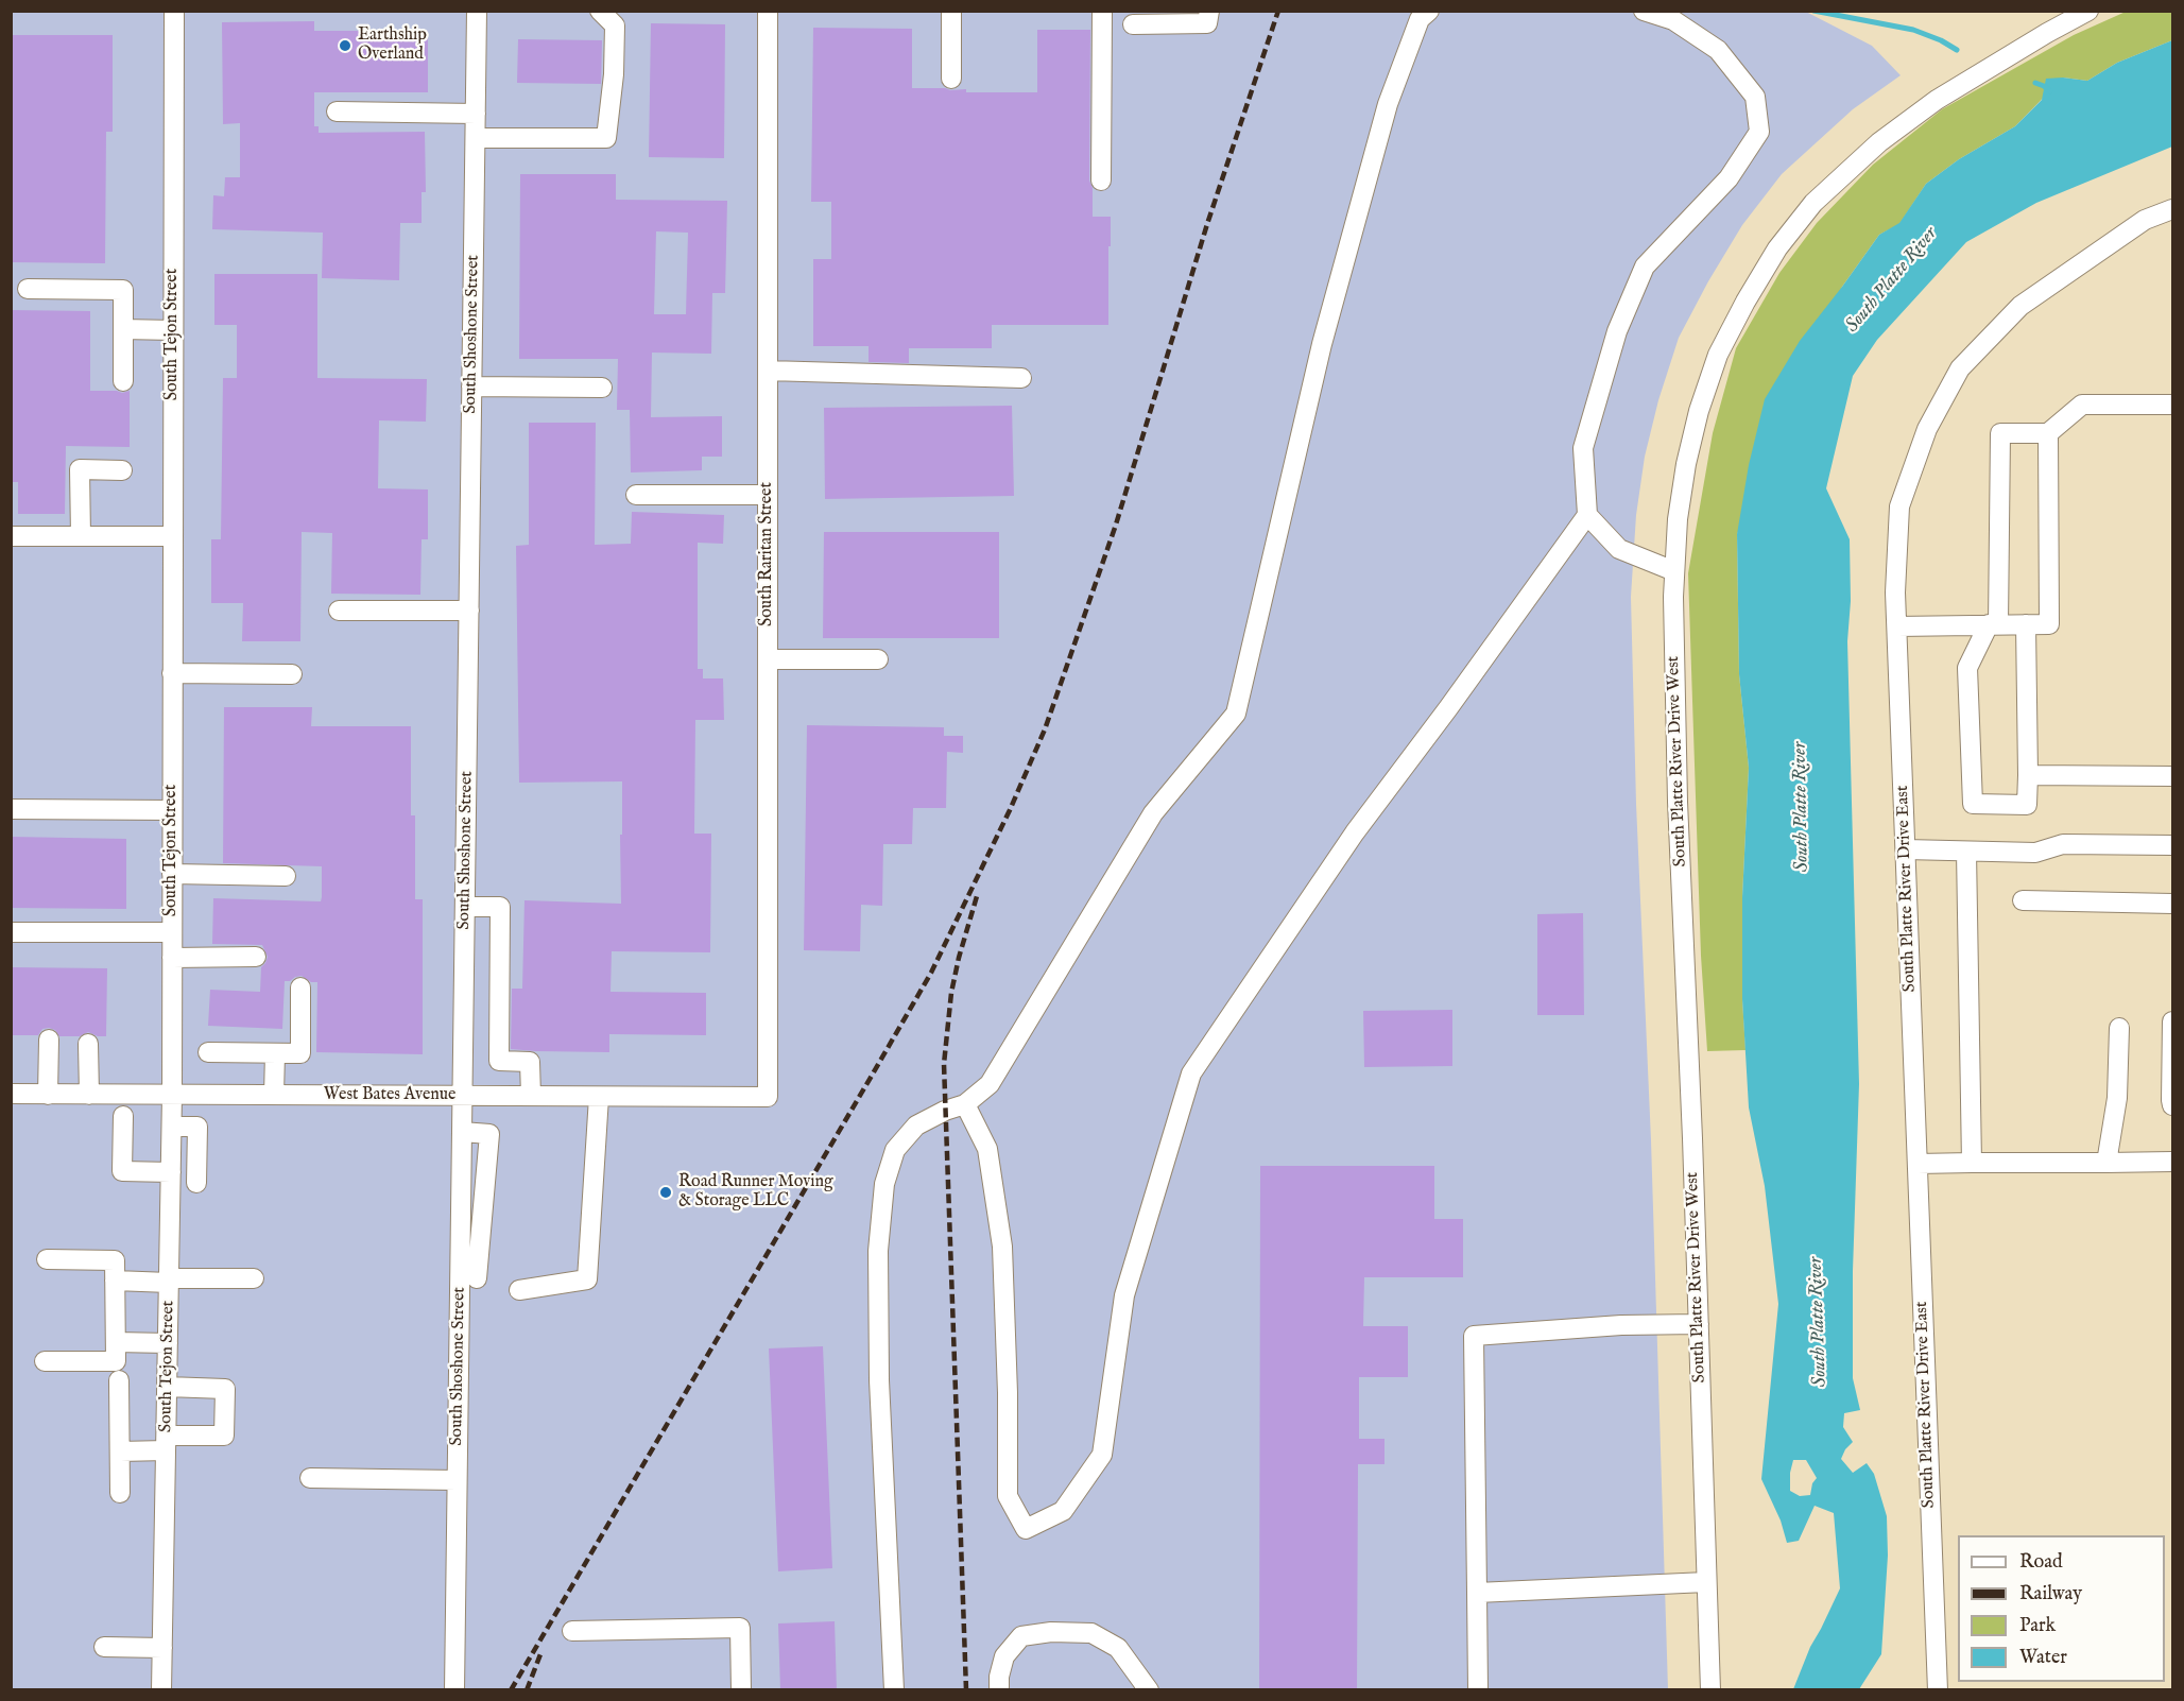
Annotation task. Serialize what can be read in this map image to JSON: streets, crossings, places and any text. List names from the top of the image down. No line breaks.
{"streets":{"street":["South Tejon Street","South Shoshone Street","South Raritan Street","South Platte River Drive West","South Platte River Drive East","West Bates Avenue"]},"crossings":[["South Tejon Street","West Bates Avenue"],["South Shoshone Street","West Bates Avenue"],["South Raritan Street","West Bates Avenue"]],"water":["South Platte River"],"places":["Earthship Overland","Road Runner Moving & Storage LLC"],"legend":["Road","Railway","Park","Water"]}
